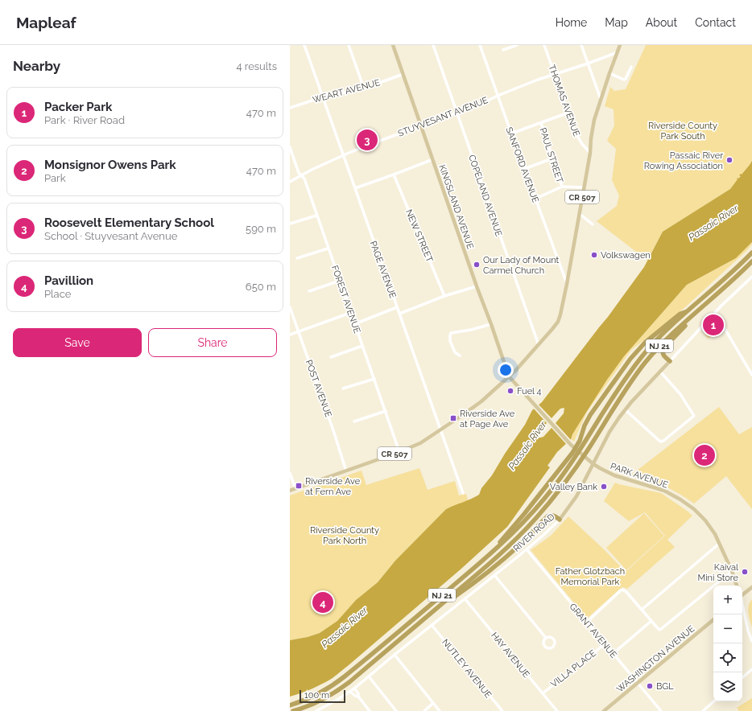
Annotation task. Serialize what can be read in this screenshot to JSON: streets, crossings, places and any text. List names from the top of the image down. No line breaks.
{"streets":{"highway":["NJ 21"],"main road":["CR 507","KINGSLAND AVENUE","PARK AVENUE","RIVER ROAD","WASHINGTON AVENUE"],"street":["WEART AVENUE","THOMAS AVENUE","STUYVESANT AVENUE","PAUL STREET","SANFORD AVENUE","COPELAND AVENUE","NEW STREET","PAGE AVENUE","FOREST AVENUE","POST AVENUE","GRANT AVENUE","HAY AVENUE","NUTLEY AVENUE","VILLA PLACE"]},"crossings":[["WEART AVENUE","KINGSLAND AVENUE"],["WEART AVENUE","PAGE AVENUE"],["THOMAS AVENUE","STUYVESANT AVENUE"],["THOMAS AVENUE","CR 507"],["STUYVESANT AVENUE","SANFORD AVENUE"],["STUYVESANT AVENUE","COPELAND AVENUE"],["STUYVESANT AVENUE","CR 507"],["STUYVESANT AVENUE","KINGSLAND AVENUE"],["STUYVESANT AVENUE","PAGE AVENUE"],["STUYVESANT AVENUE","FOREST AVENUE"],["SANFORD AVENUE","CR 507"],["COPELAND AVENUE","CR 507"],["CR 507","KINGSLAND AVENUE"],["CR 507","PAGE AVENUE"],["CR 507","FOREST AVENUE"],["CR 507","POST AVENUE"],["KINGSLAND AVENUE","PARK AVENUE"],["PARK AVENUE","RIVER ROAD"],["RIVER ROAD","GRANT AVENUE"],["RIVER ROAD","HAY AVENUE"],["RIVER ROAD","NUTLEY AVENUE"],["GRANT AVENUE","WASHINGTON AVENUE"],["GRANT AVENUE","VILLA PLACE"],["HAY AVENUE","VILLA PLACE"]],"water":["Passaic River"],"parks":["Riverside County Park South","Riverside County Park North","Father Glotzbach Memorial Park"],"places":{"other":["Passaic River Rowing Association","Volkswagen","Our Lady of Mount Carmel Church","Fuel 4","Valley Bank","Kaival Mini Store","BGL"],"transit":["Riverside Ave at Page Ave","Riverside Ave at Fern Ave"]},"scale_bar":"100 m","page":{"header":"Mapleaf","nav":["Home","Map","About","Contact"],"heading":["Nearby","4 results"],"list":[{"mark":"1","name":"Packer Park","note":"Park · River Road","value":"470 m"},{"mark":"2","name":"Monsignor Owens Park","note":"Park","value":"470 m"},{"mark":"3","name":"Roosevelt Elementary School","note":"School · Stuyvesant Avenue","value":"590 m"},{"mark":"4","name":"Pavillion","note":"Place","value":"650 m"}],"pins":["3","1","2","4"],"buttons":["Save","Share"],"map_buttons":["+","−"],"scale":"100 m"}}
